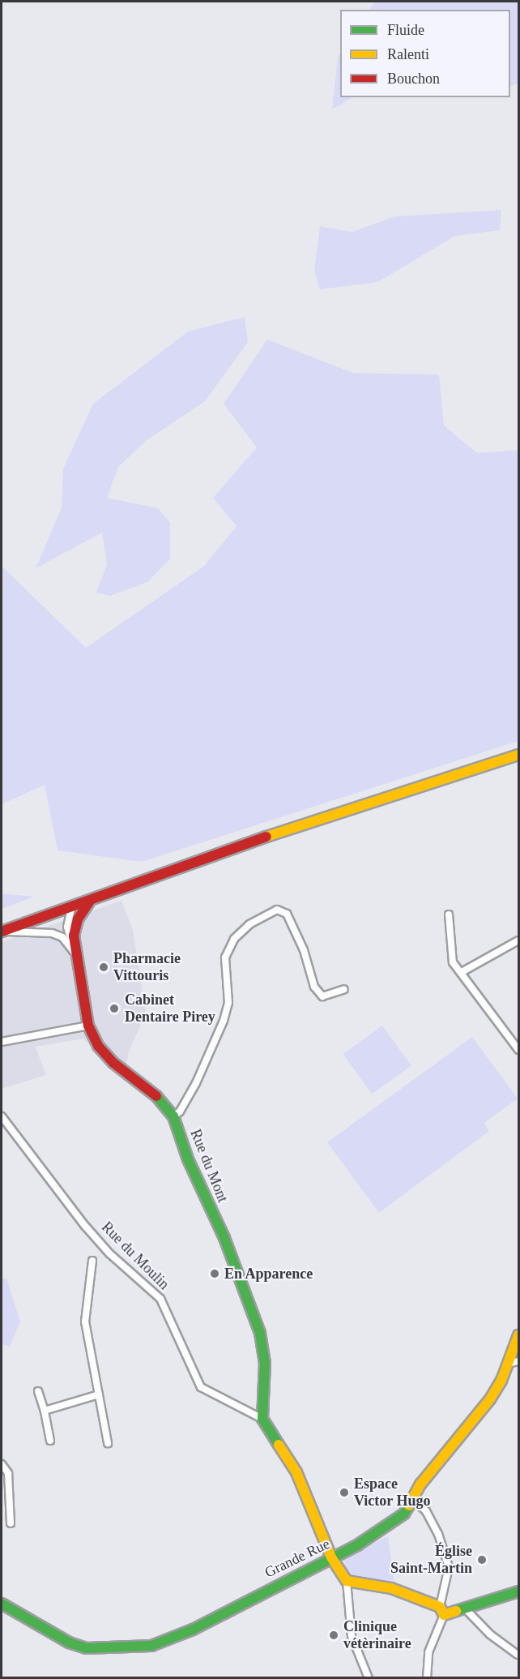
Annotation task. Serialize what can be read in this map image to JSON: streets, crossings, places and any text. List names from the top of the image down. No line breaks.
{"streets":{"street":["Rue du Mont","Rue du Moulin","Grande Rue"]},"crossings":[["Rue du Mont","Rue du Moulin"]],"places":["Pharmacie Vittouris","Cabinet Dentaire Pirey","En Apparence","Espace Victor Hugo","Église Saint-Martin","Clinique vétèrinaire"],"legend":["Fluide","Ralenti","Bouchon"]}
